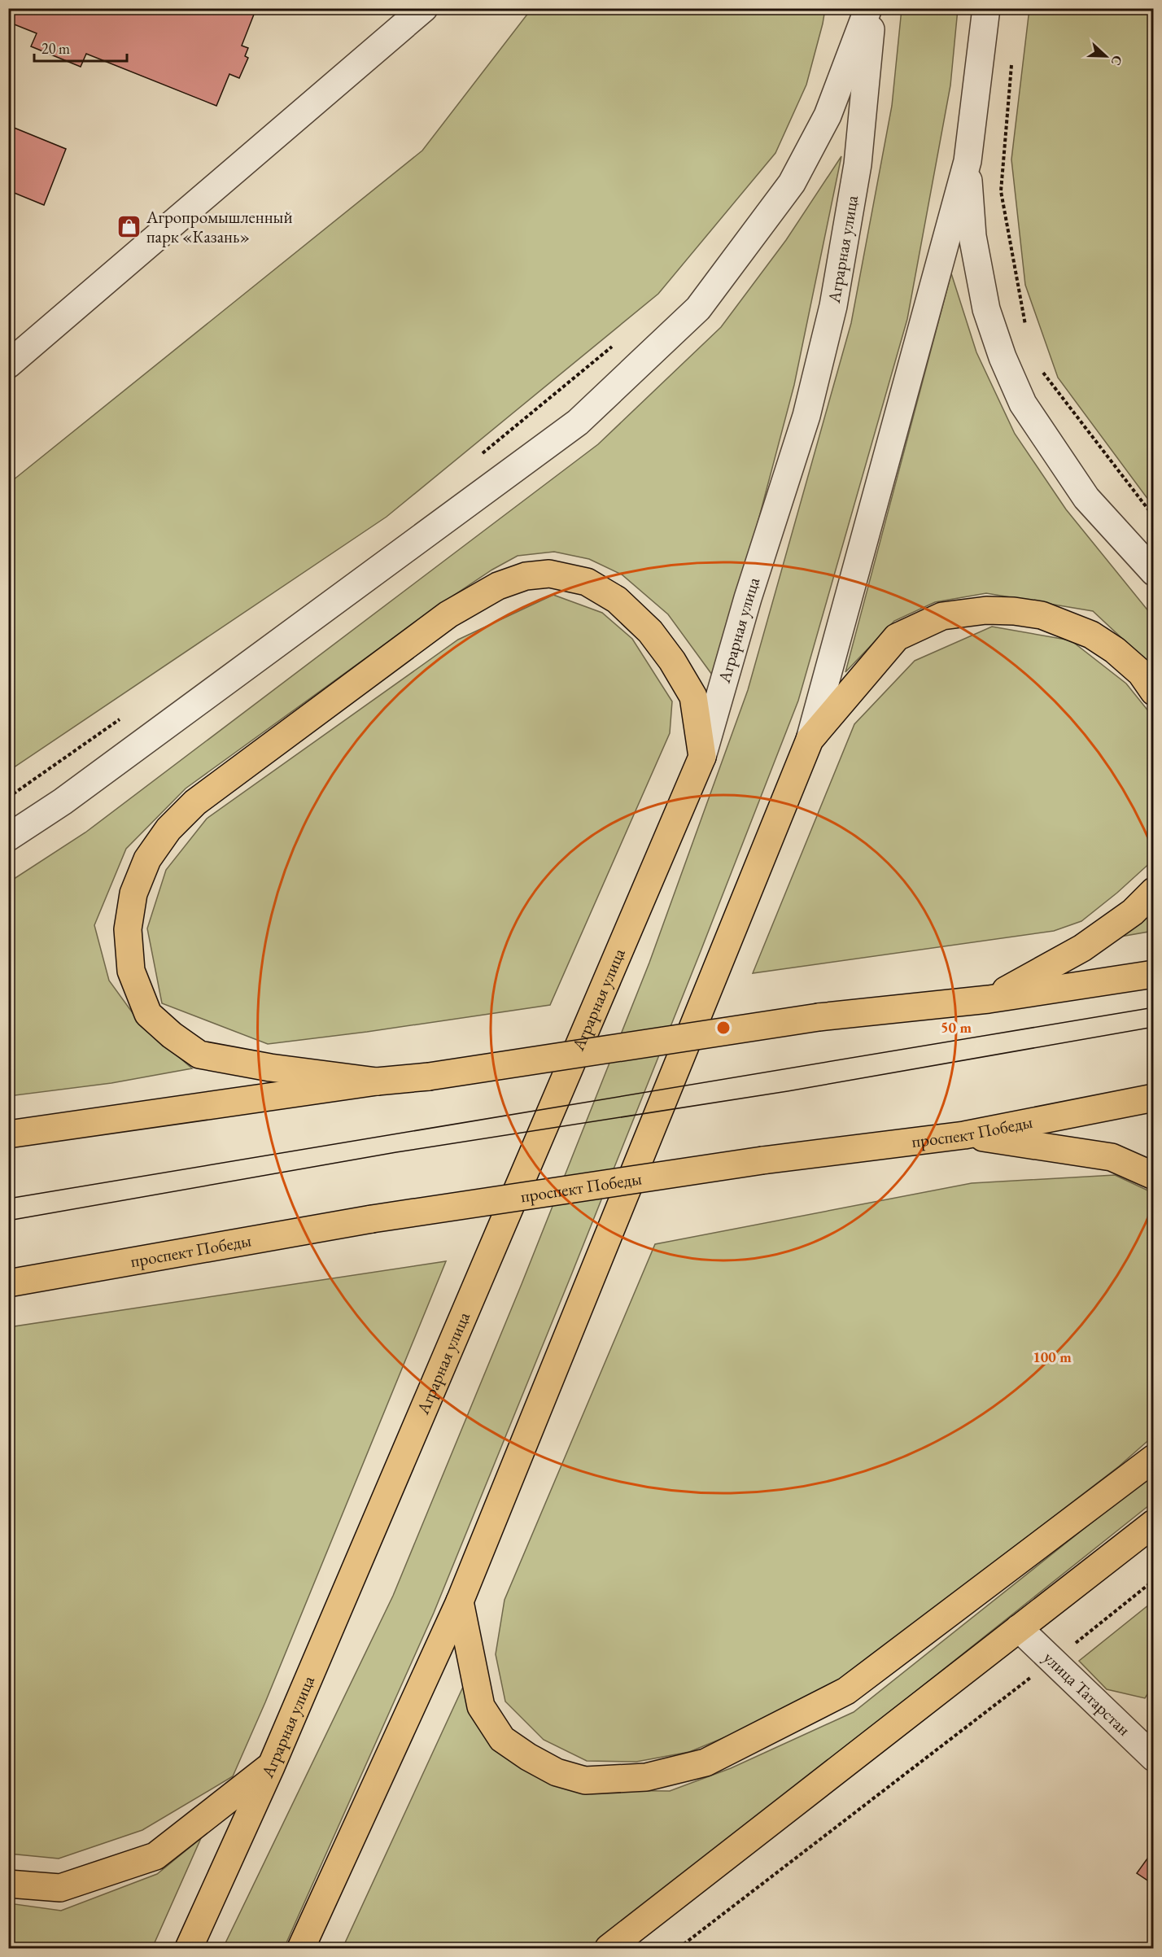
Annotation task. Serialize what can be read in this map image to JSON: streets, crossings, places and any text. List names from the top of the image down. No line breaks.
{"streets":{"main road":["Аграрная улица","проспект Победы"],"street":["улица Татарстан"]},"places":{"shop":["Агропромышленный парк «Казань»"]},"scale_bar":"20 m","north":"right","rings":["50 m","100 m"]}
